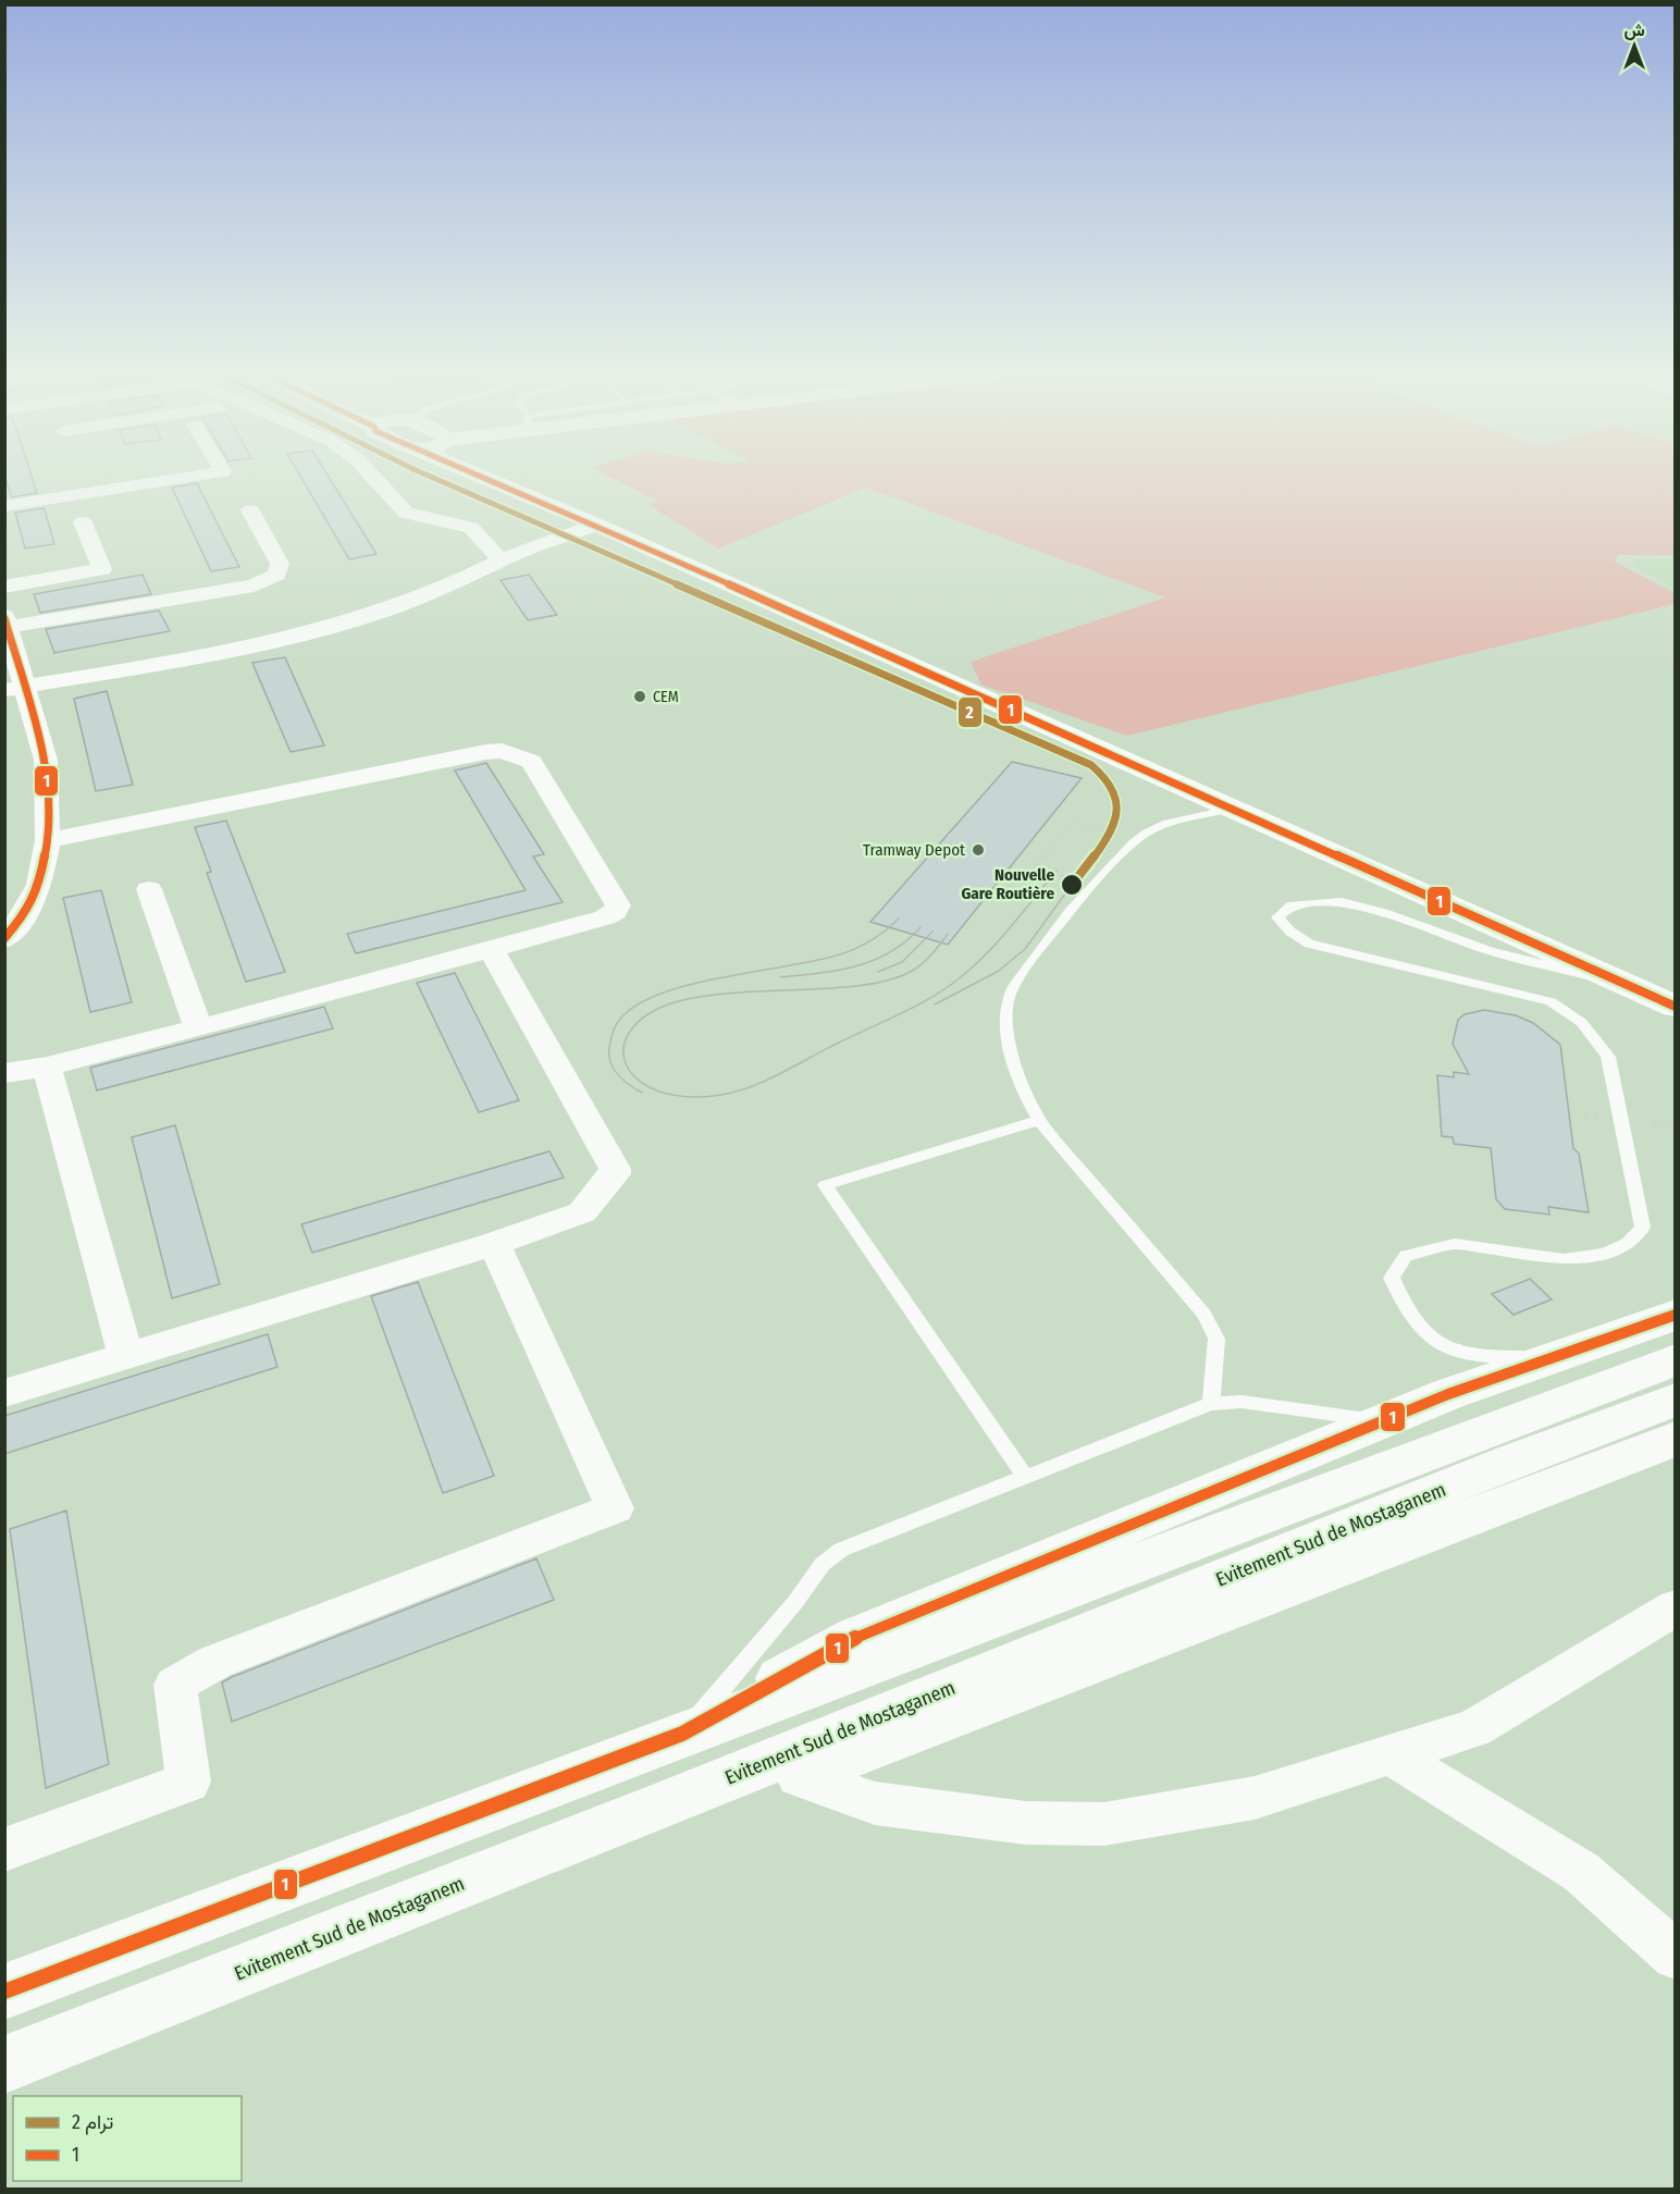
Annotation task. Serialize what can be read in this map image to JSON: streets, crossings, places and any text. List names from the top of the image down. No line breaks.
{"streets":{"main road":["Evitement Sud de Mostaganem"]},"places":["CEM","Tramway Depot","Nouvelle Gare Routière"],"lines":["tram line 2","transit line 1"],"legend":["ترام 2","1"],"north":"top"}
